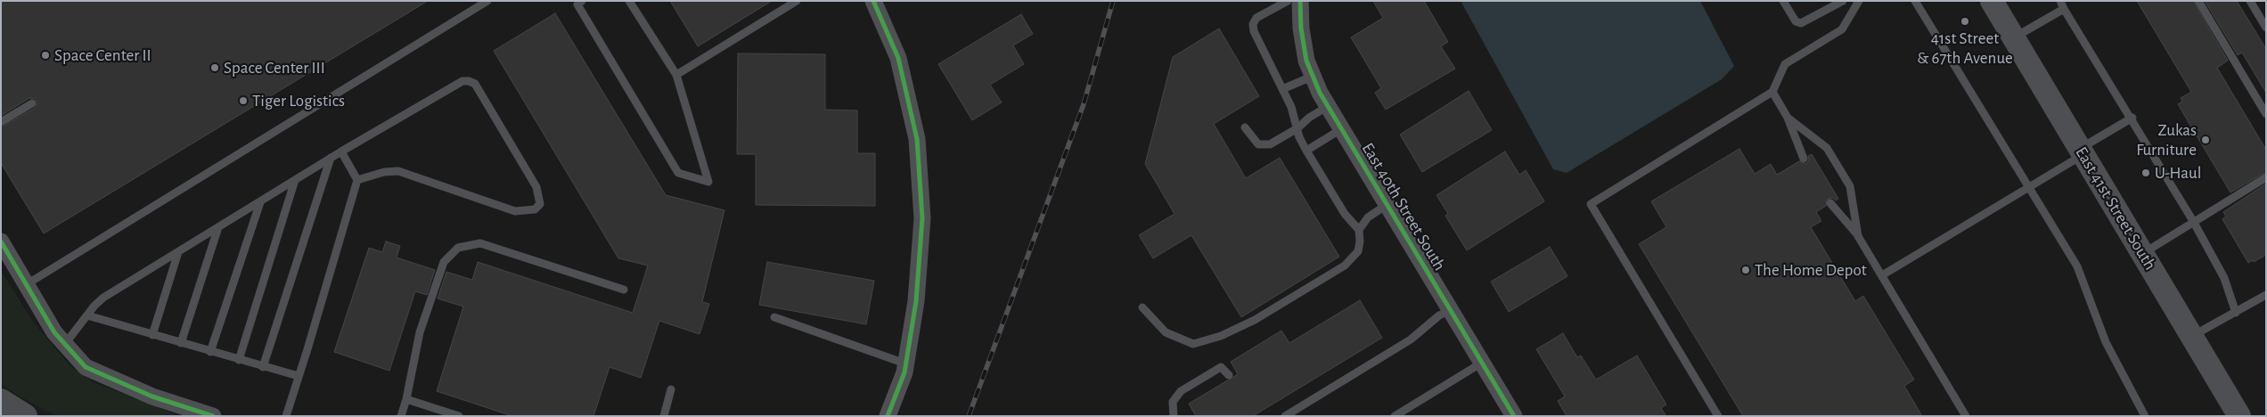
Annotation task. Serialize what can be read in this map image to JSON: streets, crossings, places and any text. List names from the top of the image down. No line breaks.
{"streets":{"main road":["East 41st Street South"],"street":["East 40th Street South"]},"places":["41st Street & 67th Avenue","Space Center II","Space Center III","Tiger Logistics","Zukas Furniture","U-Haul","The Home Depot"]}
